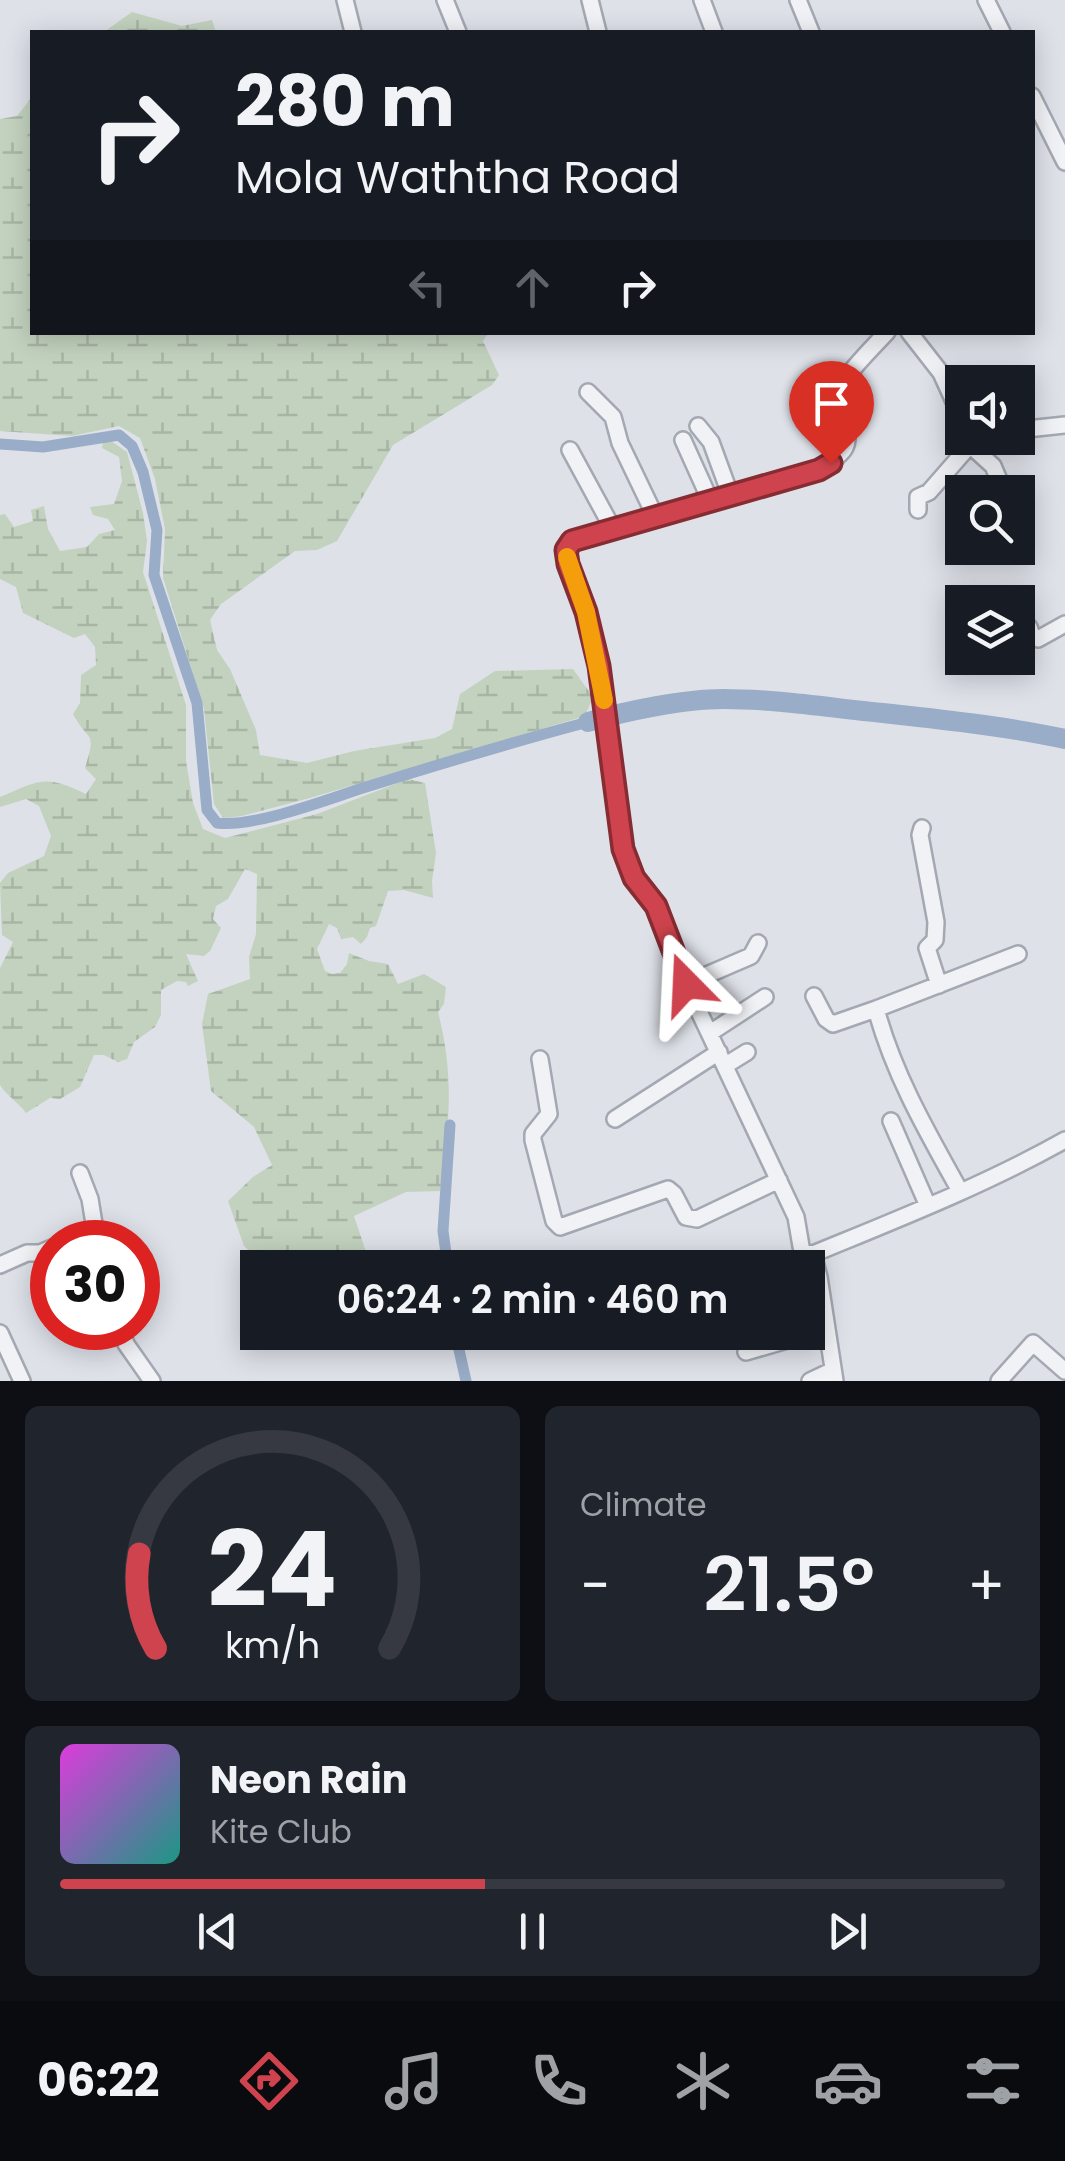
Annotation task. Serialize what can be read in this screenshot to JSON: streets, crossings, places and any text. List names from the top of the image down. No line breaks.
{"page":{"turn":["280 m","Mola Waththa Road"],"limit":"30","trip":"06:24 · 2 min · 460 m","tile":"Climate","heat":["−","21.5°","+"],"song":["Neon Rain","Kite Club"],"tabs":"06:22","gauge":["24","km/h"]}}
